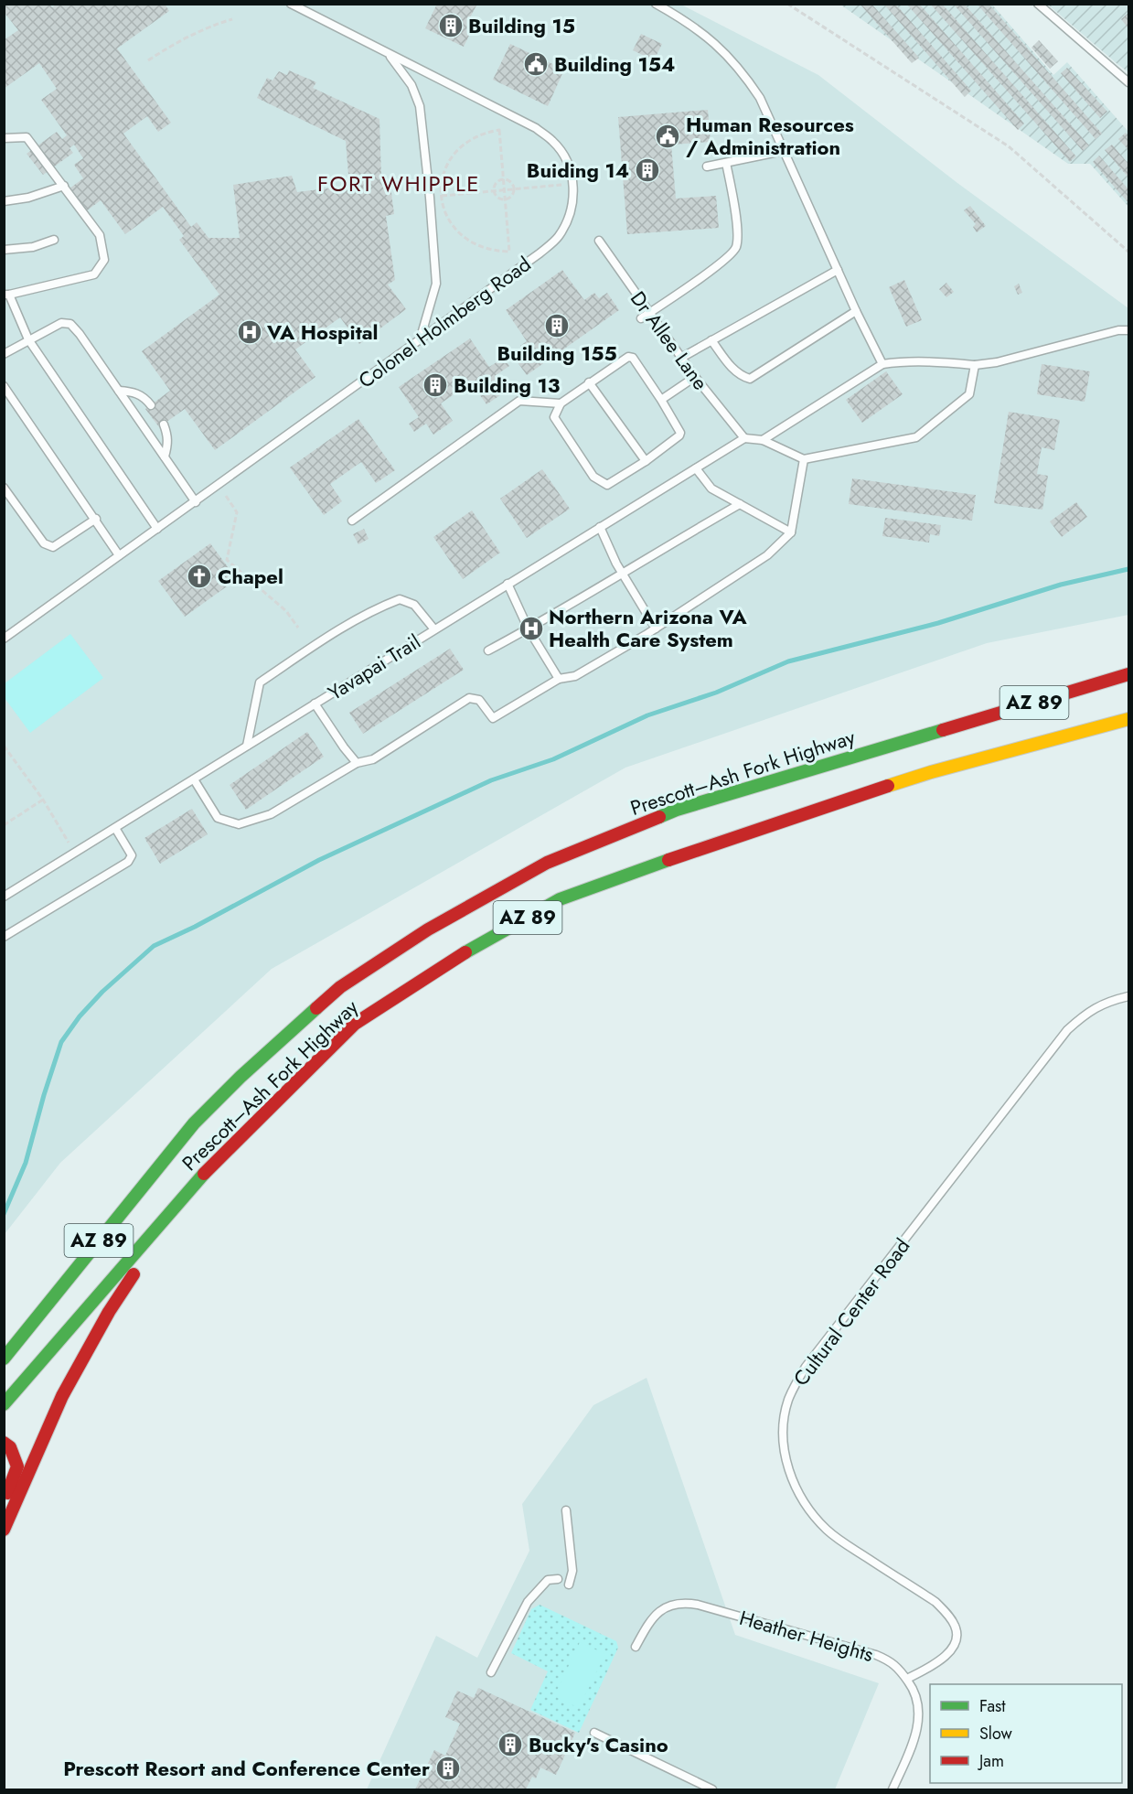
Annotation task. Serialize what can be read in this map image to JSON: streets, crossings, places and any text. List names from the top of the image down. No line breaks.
{"streets":{"main road":["AZ 89","Prescott–Ash Fork Highway"],"lane":["Colonel Holmberg Road","Dr Allee Lane","Yavapai Trail","Cultural Center Road","Heather Heights"]},"crossings":[["Dr Allee Lane","Yavapai Trail"],["Cultural Center Road","Heather Heights"]],"districts":["FORT WHIPPLE"],"places":{"building":["Building 15","Buiding 14","Building 155","Building 13","Bucky's Casino","Prescott Resort and Conference Center"],"public building":["Building 154","Human Resources / Administration"],"hospital":["VA Hospital","Northern Arizona VA Health Care System"],"church":["Chapel"]},"legend":["Fast","Slow","Jam"]}
